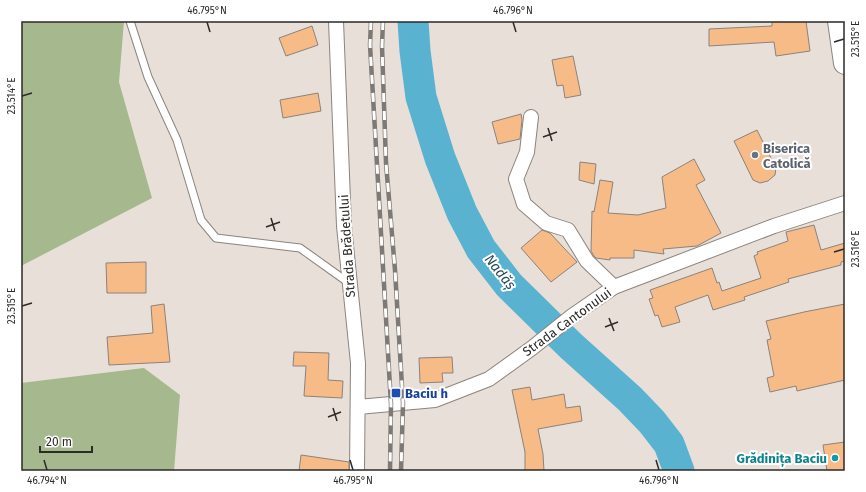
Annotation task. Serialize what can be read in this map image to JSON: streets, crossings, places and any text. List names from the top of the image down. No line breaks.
{"streets":{"street":["Strada Brădetului","Strada Cantonului"]},"crossings":[["Strada Brădetului","Strada Cantonului"]],"water":["Nadăș"],"places":{"other":["Biserica Catolică","Grădinița Baciu"],"transit":["Baciu h"]},"scale_bar":"20 m","coordinates":["46.795°N","46.796°N","23.515°E","23.514°E","23.516°E","46.794°N"]}
